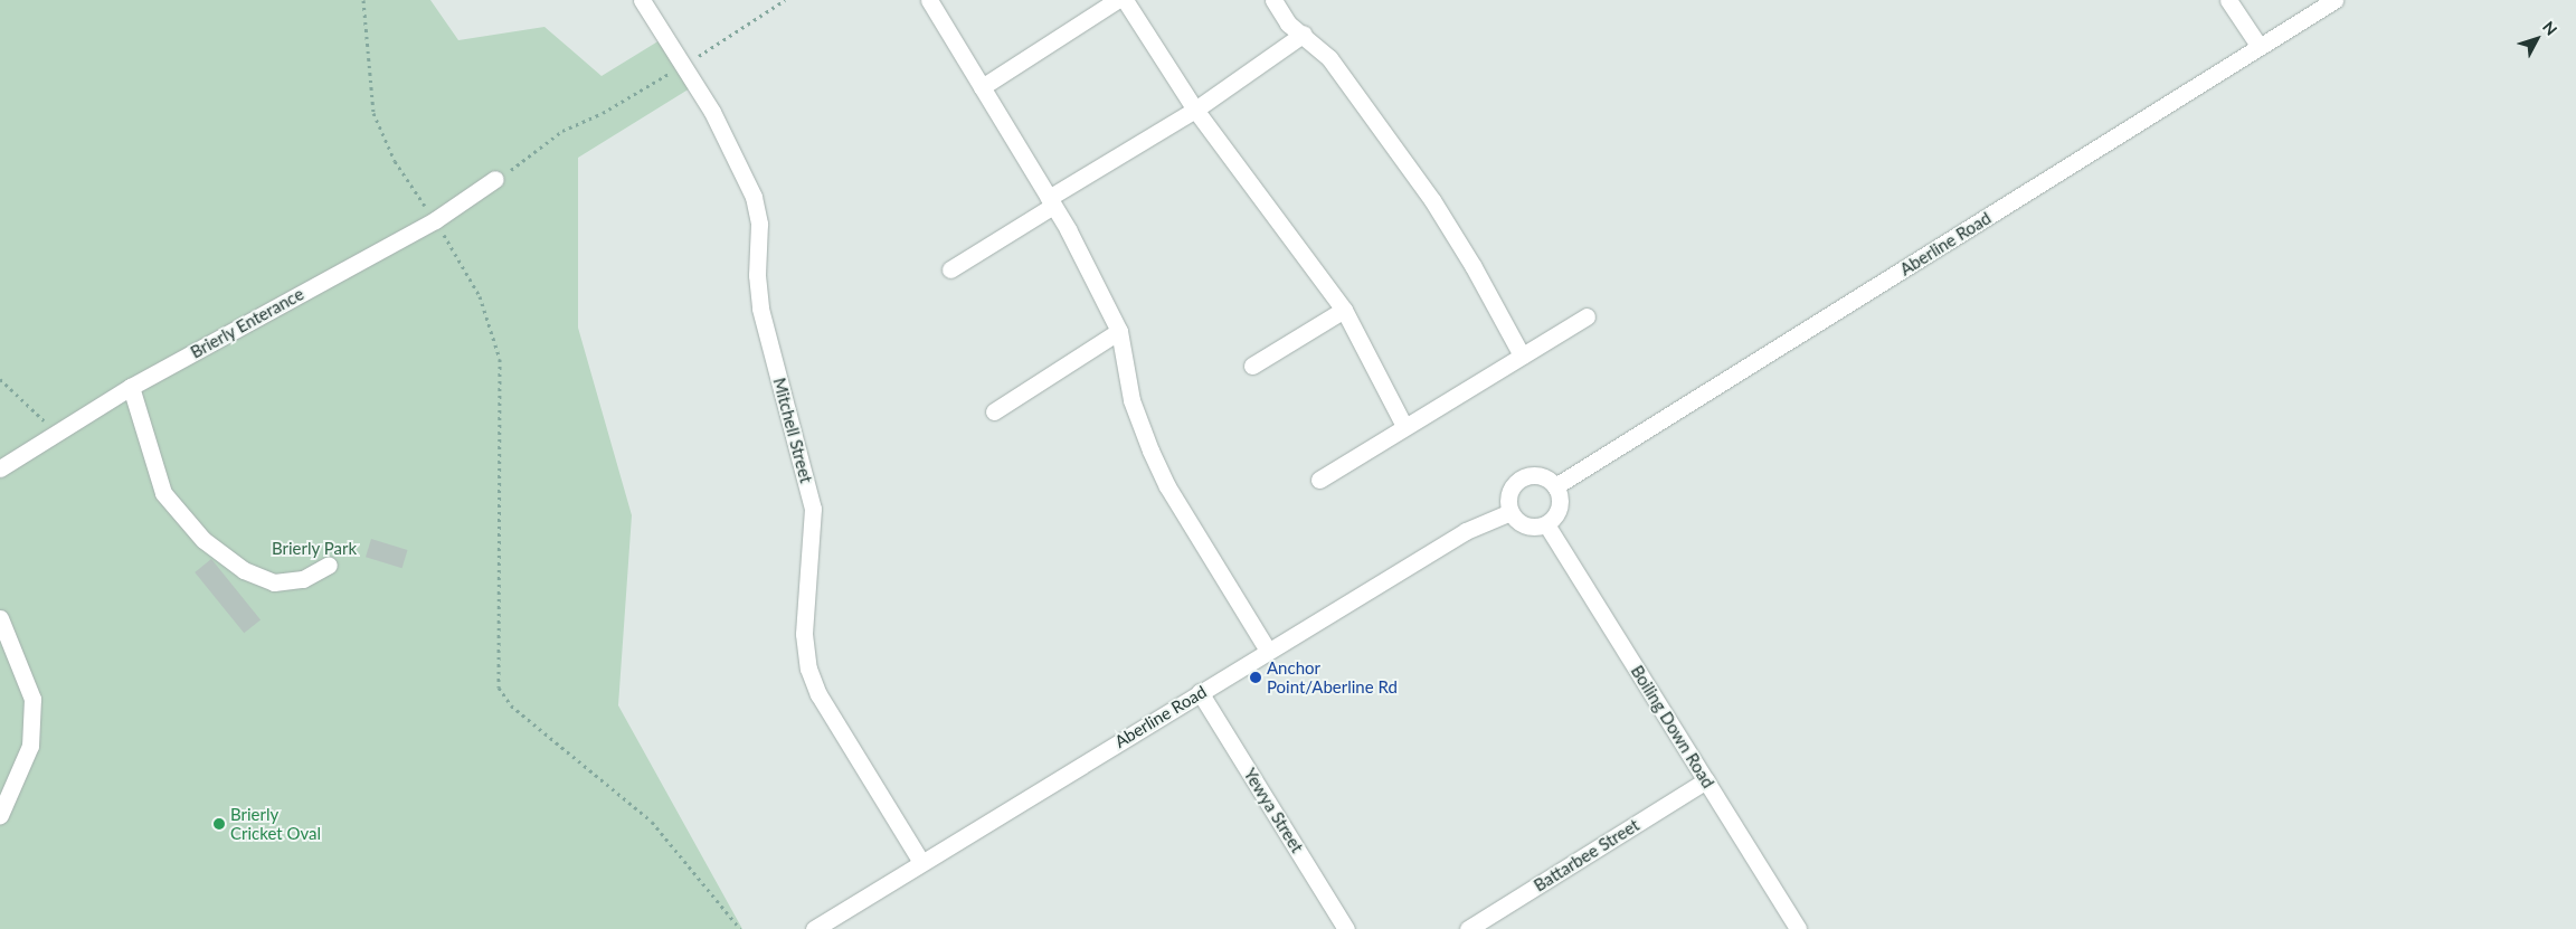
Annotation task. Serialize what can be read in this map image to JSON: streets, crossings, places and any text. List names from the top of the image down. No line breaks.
{"streets":{"street":["Aberline Road","Brierly Enterance","Mitchell Street","Boiling Down Road","Yewya Street","Battarbee Street"]},"crossings":[["Aberline Road","Mitchell Street"],["Aberline Road","Boiling Down Road"],["Aberline Road","Yewya Street"],["Boiling Down Road","Battarbee Street"]],"parks":["Brierly Park"],"places":["Anchor Point/Aberline Rd","Brierly Cricket Oval"],"north":"top right"}
